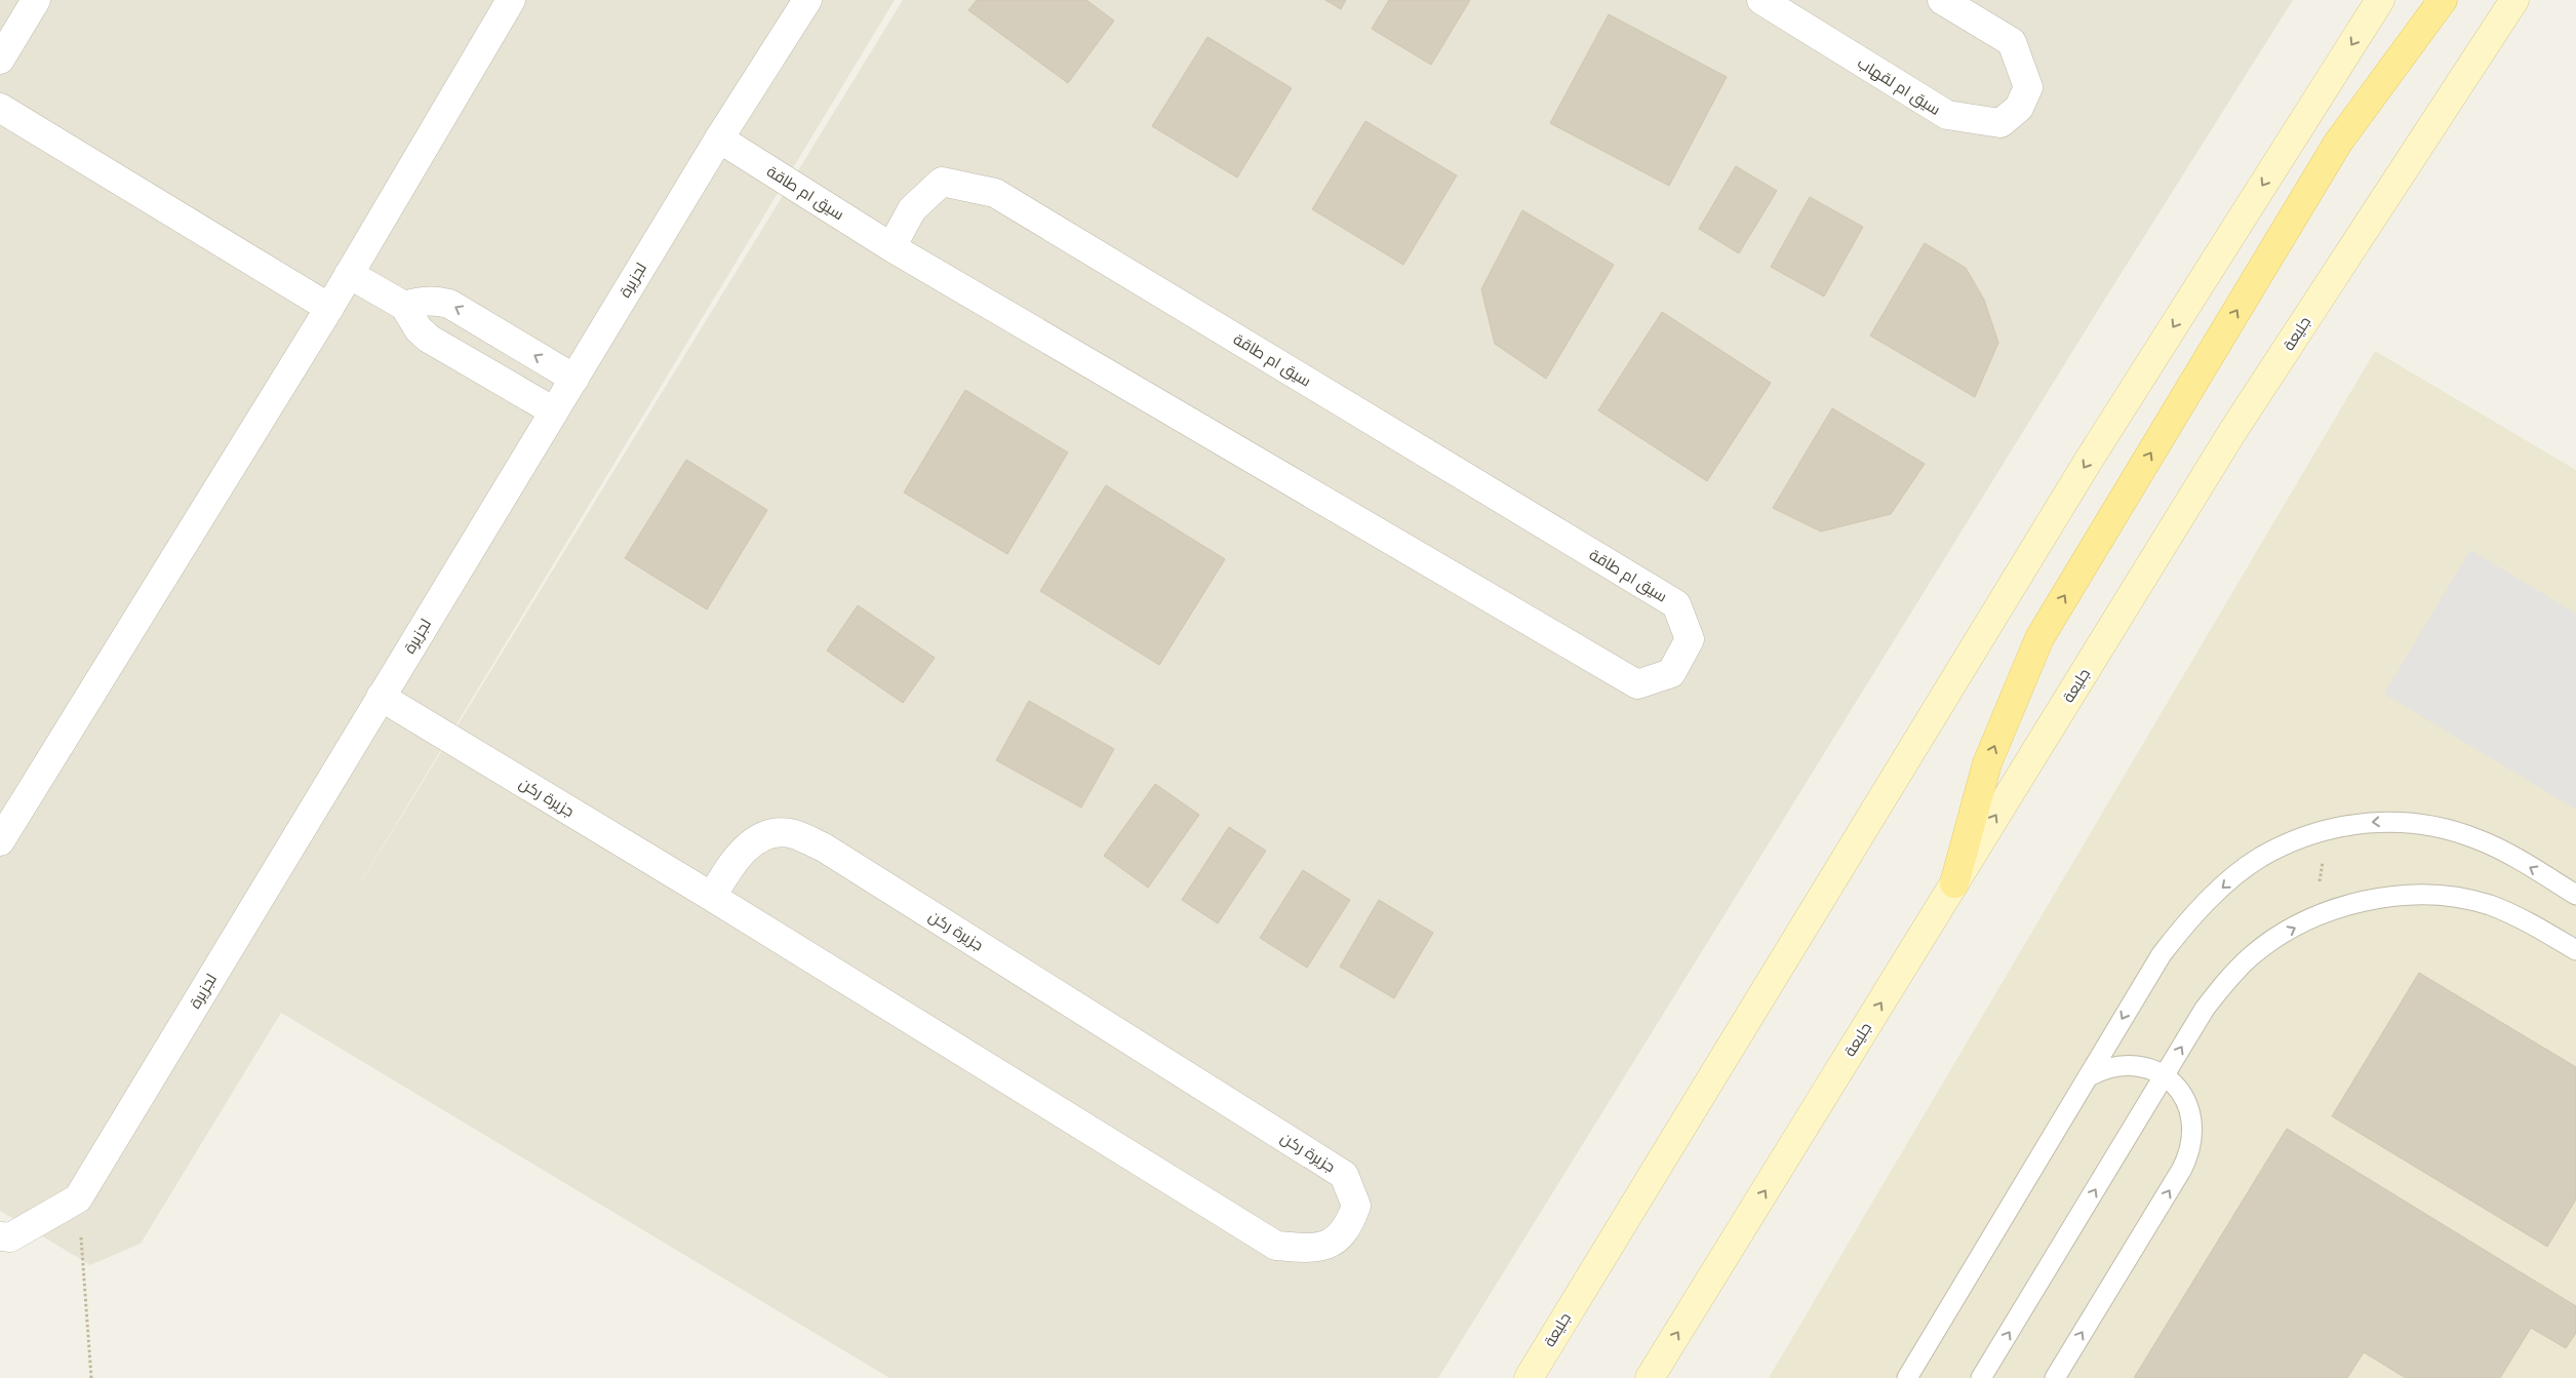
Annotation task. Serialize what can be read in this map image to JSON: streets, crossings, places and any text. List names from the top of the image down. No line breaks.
{"streets":{"main road":["جليعة"],"street":["سيق ام لقهاب","سيق ام طاقة","لجزيرة","جزيرة ركن"]},"crossings":[["سيق ام طاقة","لجزيرة"],["لجزيرة","جزيرة ركن"]]}
